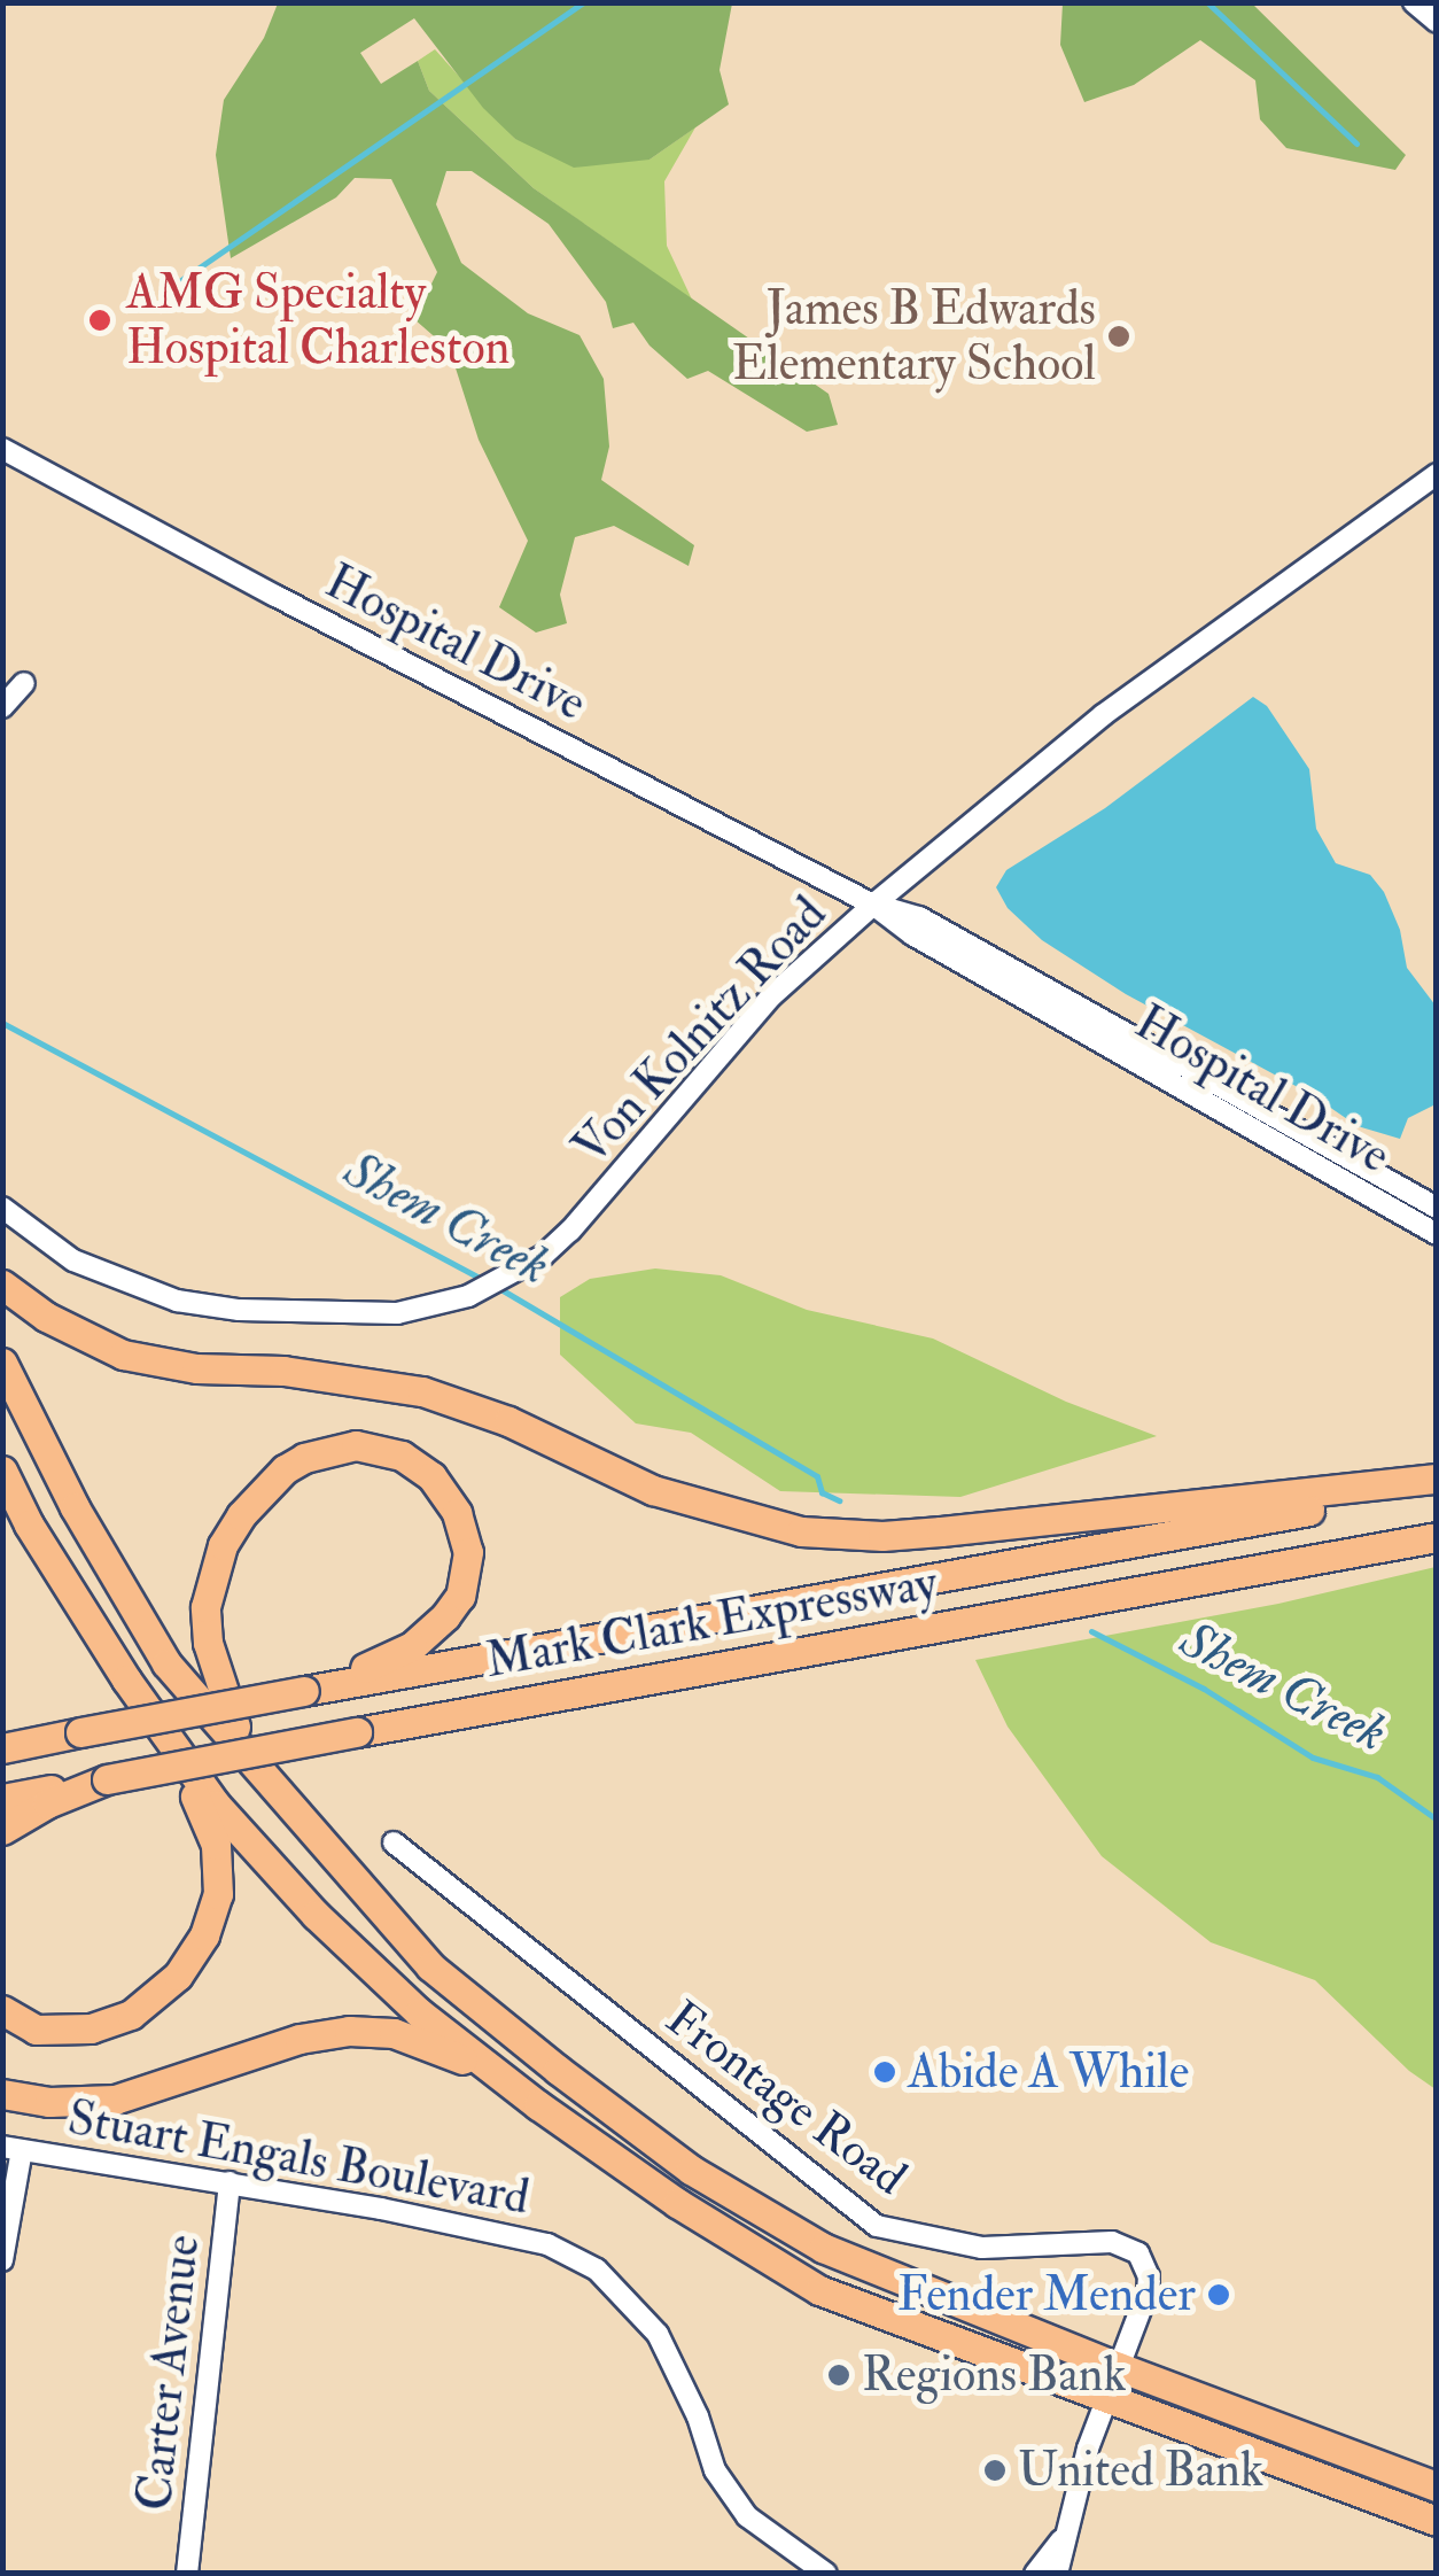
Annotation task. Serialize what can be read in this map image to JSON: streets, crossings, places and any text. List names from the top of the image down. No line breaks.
{"streets":{"highway":["Mark Clark Expressway"],"street":["Hospital Drive","Von Kolnitz Road","Frontage Road","Stuart Engals Boulevard","Carter Avenue"]},"crossings":[["Hospital Drive","Von Kolnitz Road"],["Stuart Engals Boulevard","Carter Avenue"]],"water":["Shem Creek"],"places":["AMG Specialty Hospital Charleston","James B Edwards Elementary School","Abide A While","Fender Mender","Regions Bank","United Bank"]}
